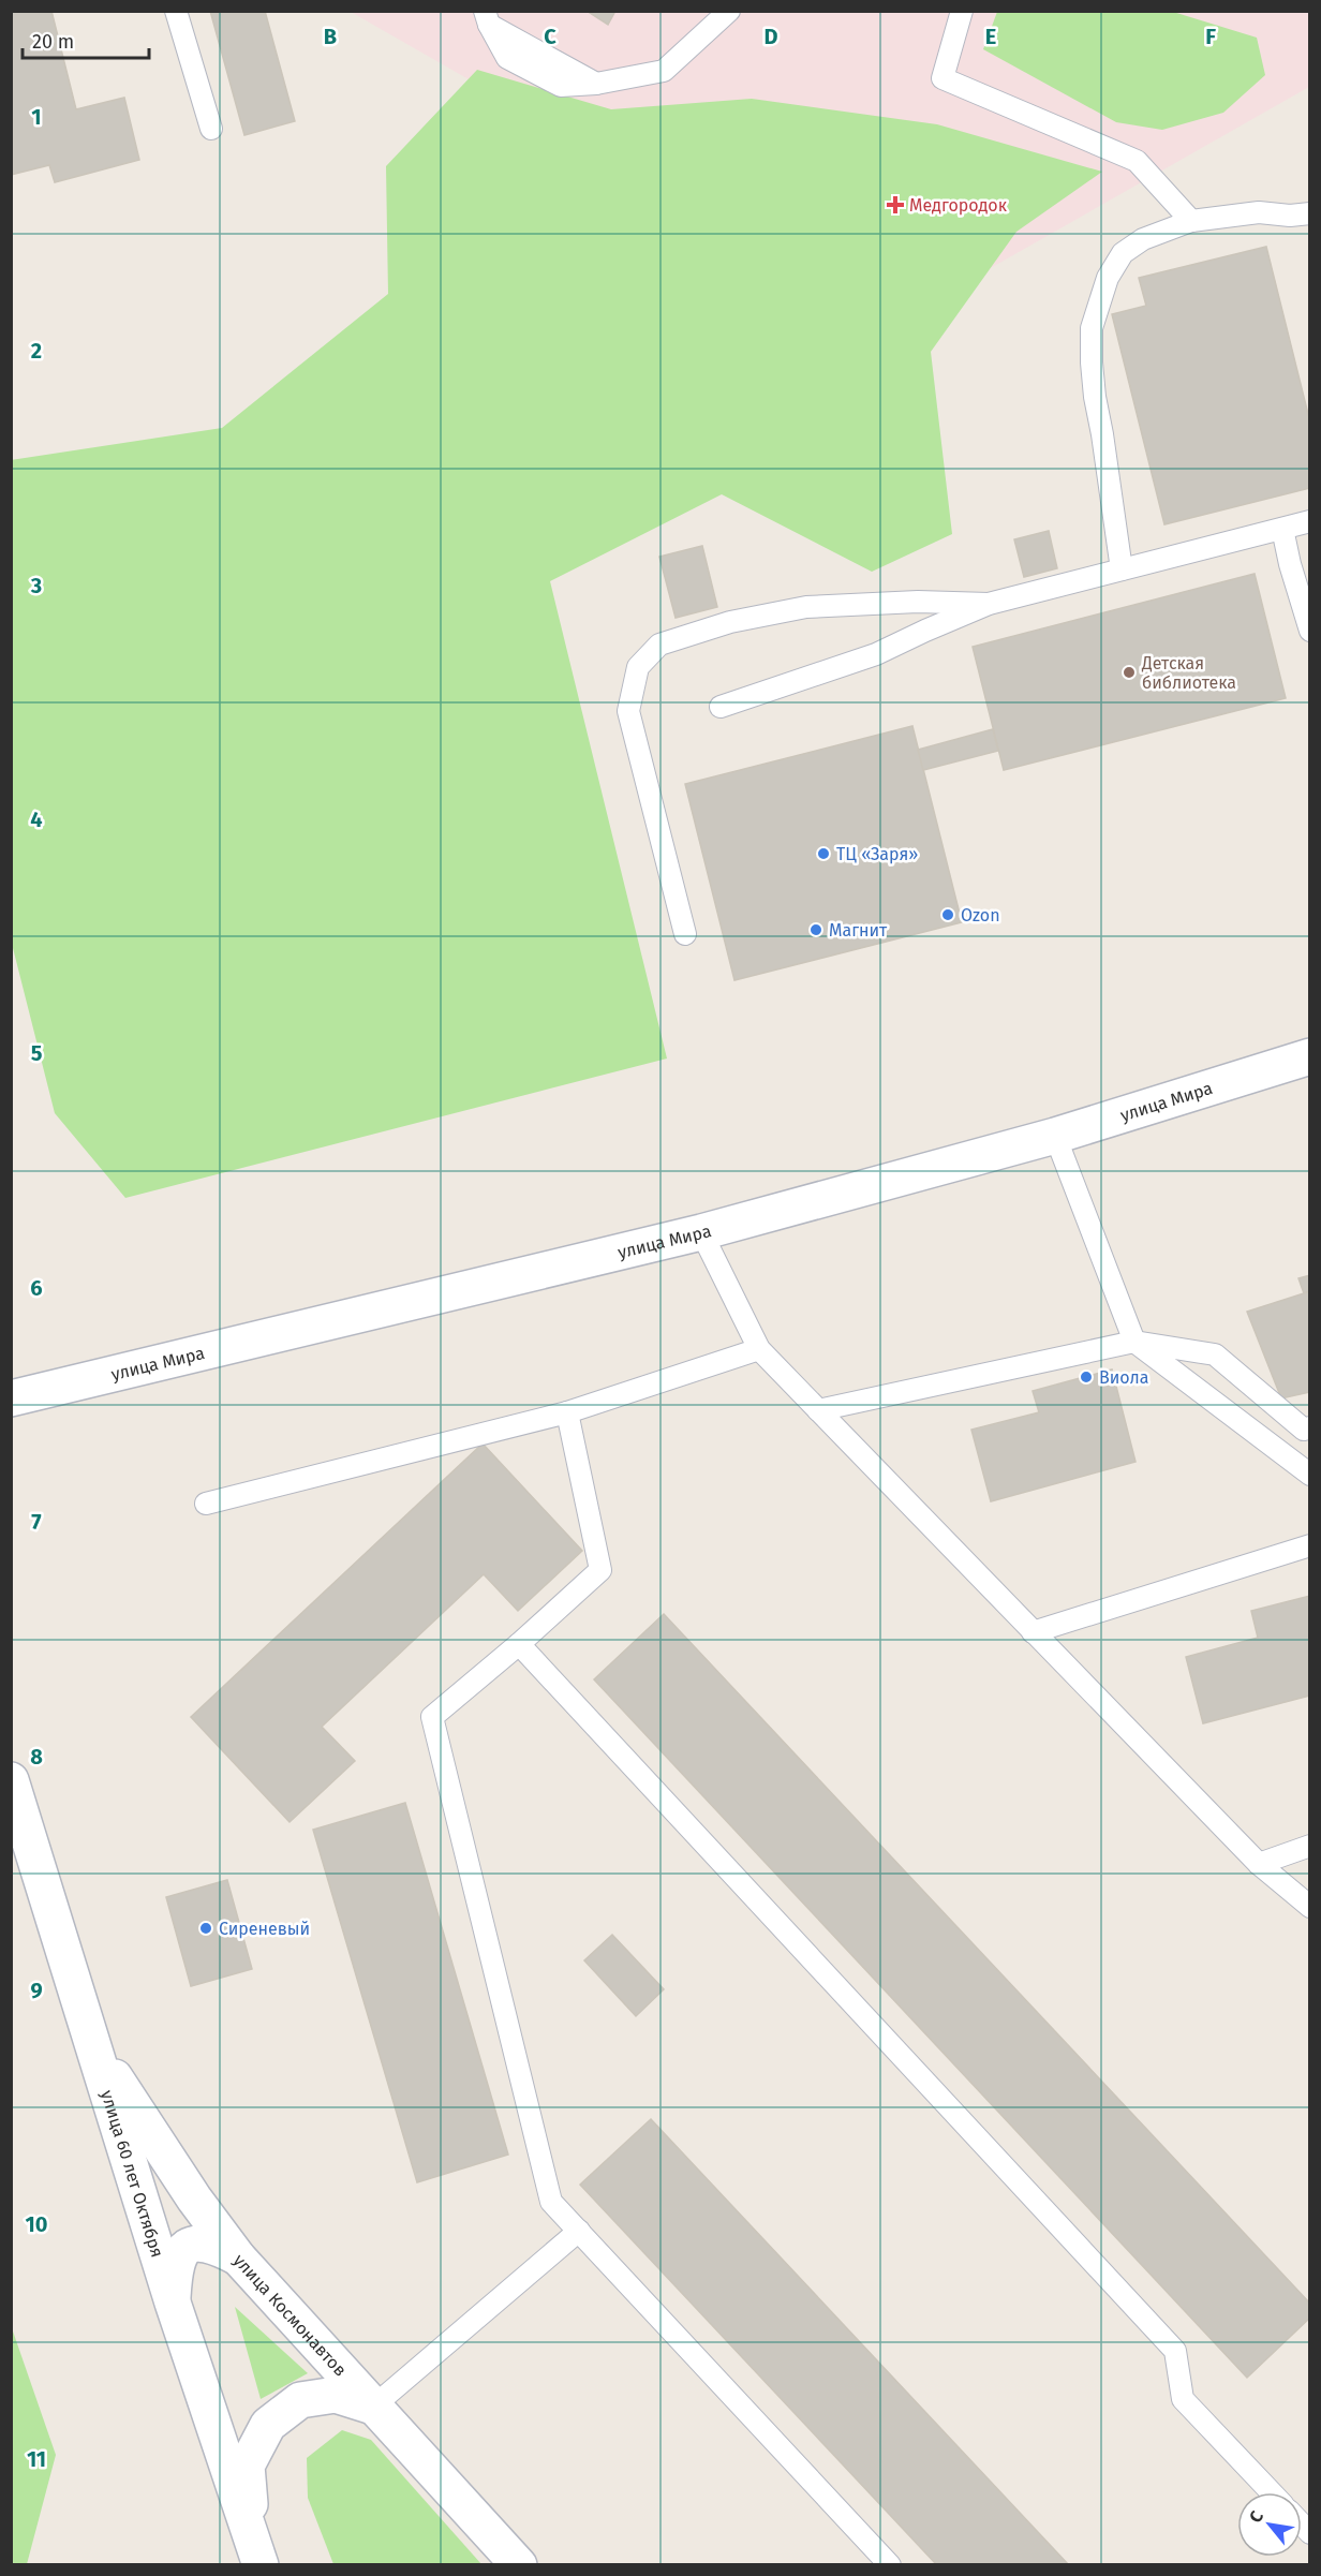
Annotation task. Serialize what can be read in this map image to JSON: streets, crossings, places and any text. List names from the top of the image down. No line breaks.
{"streets":{"street":["улица Мира","улица 60 лет Октября","улица Космонавтов"]},"crossings":[["улица 60 лет Октября","улица Космонавтов"]],"places":{"health":["Медгородок"],"other":["Детская библиотека","ТЦ «Заря»","Ozon","Магнит","Виола","Сиреневый"]},"scale_bar":"20 m","north":"top left","grid":{"columns":["B","C","D","E","F"],"rows":["1","2","3","4","5","6","7","8","9","10","11"]}}
